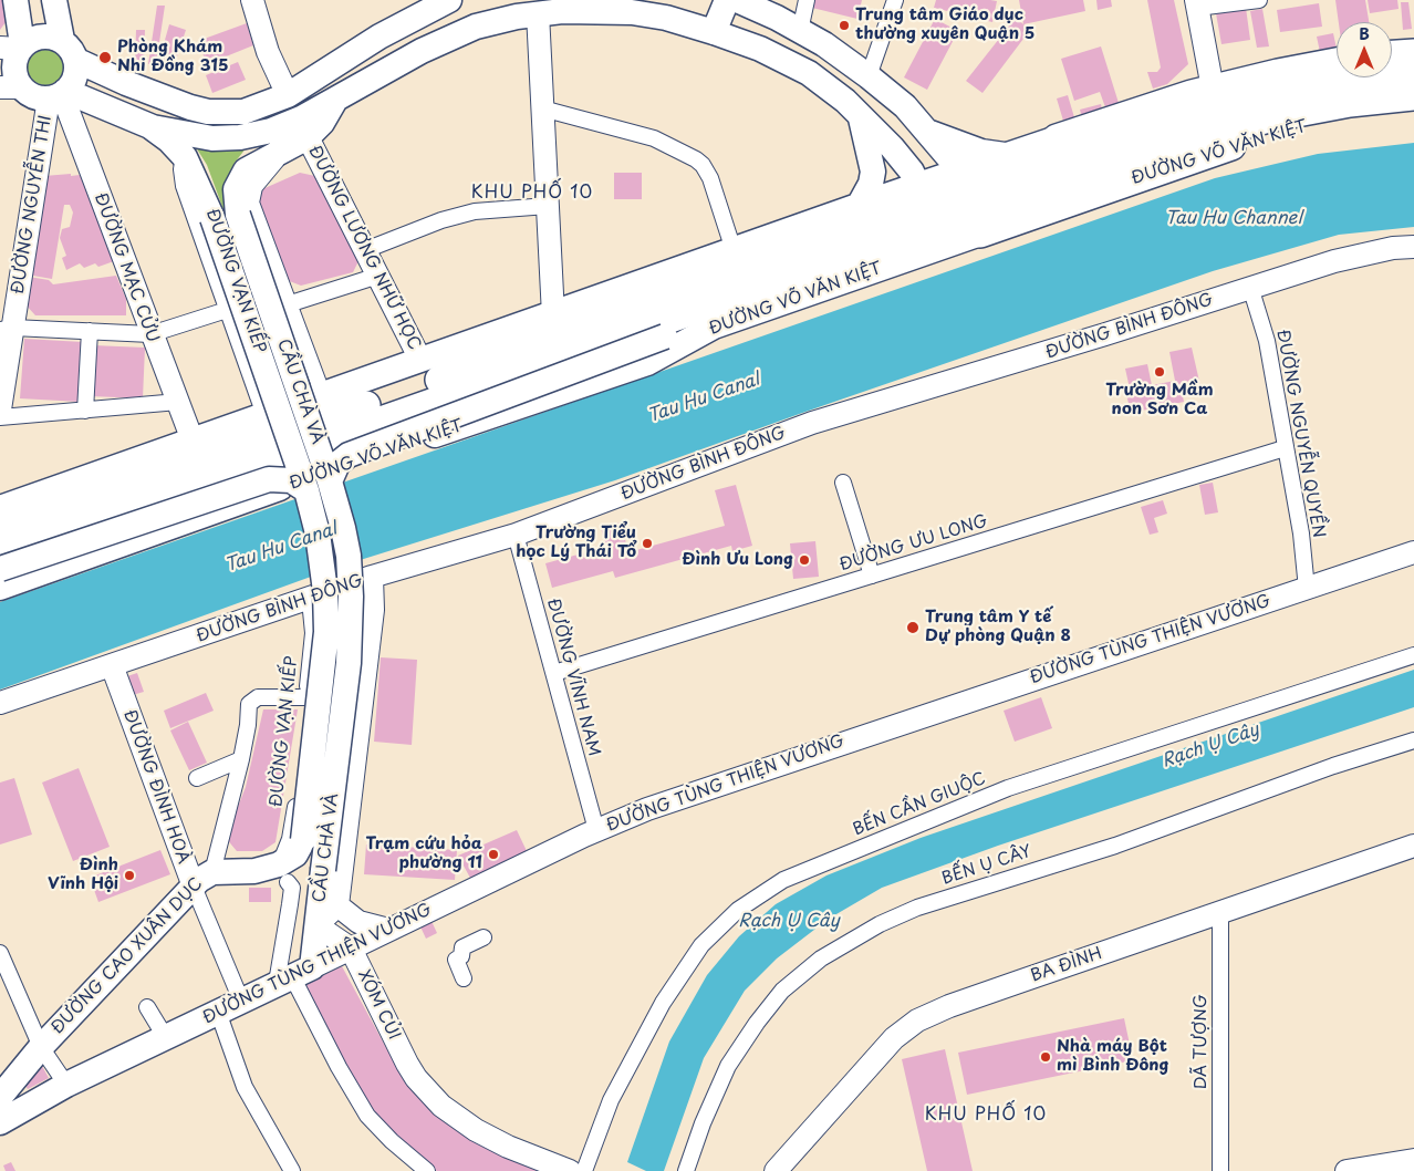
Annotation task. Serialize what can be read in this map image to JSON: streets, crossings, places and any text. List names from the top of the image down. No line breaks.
{"streets":{"highway":["ĐƯỜNG VÕ VĂN KIỆT"],"main road":["CẦU CHÀ VÀ","ĐƯỜNG TÙNG THIỆN VƯƠNG","ĐƯỜNG CAO XUÂN DỤC"],"street":["ĐƯỜNG NGUYỄN THI","ĐƯỜNG LƯƠNG NHỮ HỌC","ĐƯỜNG MẠC CỬU","ĐƯỜNG VẠN KIẾP","ĐƯỜNG BÌNH ĐÔNG","ĐƯỜNG NGUYỄN QUYỀN","ĐƯỜNG ƯU LONG","ĐƯỜNG VĨNH NAM","ĐƯỜNG ĐÌNH HOÀ","BẾN CẦN GIUỘC","BẾN Ụ CÂY","BA ĐÌNH","XÓM CỦI","DÃ TƯỢNG"]},"crossings":[["ĐƯỜNG VÕ VĂN KIỆT","ĐƯỜNG LƯƠNG NHỮ HỌC"],["ĐƯỜNG VÕ VĂN KIỆT","ĐƯỜNG MẠC CỬU"],["ĐƯỜNG VÕ VĂN KIỆT","ĐƯỜNG VẠN KIẾP"],["ĐƯỜNG NGUYỄN THI","ĐƯỜNG MẠC CỬU"],["ĐƯỜNG LƯƠNG NHỮ HỌC","CẦU CHÀ VÀ"],["ĐƯỜNG VẠN KIẾP","ĐƯỜNG BÌNH ĐÔNG"],["ĐƯỜNG VẠN KIẾP","CẦU CHÀ VÀ"],["ĐƯỜNG VẠN KIẾP","ĐƯỜNG TÙNG THIỆN VƯƠNG"],["ĐƯỜNG VẠN KIẾP","ĐƯỜNG CAO XUÂN DỤC"],["ĐƯỜNG BÌNH ĐÔNG","ĐƯỜNG NGUYỄN QUYỀN"],["ĐƯỜNG BÌNH ĐÔNG","ĐƯỜNG VĨNH NAM"],["ĐƯỜNG BÌNH ĐÔNG","ĐƯỜNG ĐÌNH HOÀ"],["CẦU CHÀ VÀ","ĐƯỜNG TÙNG THIỆN VƯƠNG"],["CẦU CHÀ VÀ","ĐƯỜNG CAO XUÂN DỤC"],["CẦU CHÀ VÀ","XÓM CỦI"],["ĐƯỜNG NGUYỄN QUYỀN","ĐƯỜNG ƯU LONG"],["ĐƯỜNG NGUYỄN QUYỀN","ĐƯỜNG TÙNG THIỆN VƯƠNG"],["ĐƯỜNG ƯU LONG","ĐƯỜNG VĨNH NAM"],["ĐƯỜNG TÙNG THIỆN VƯƠNG","ĐƯỜNG VĨNH NAM"],["ĐƯỜNG TÙNG THIỆN VƯƠNG","ĐƯỜNG ĐÌNH HOÀ"],["ĐƯỜNG TÙNG THIỆN VƯƠNG","XÓM CỦI"],["ĐƯỜNG ĐÌNH HOÀ","ĐƯỜNG CAO XUÂN DỤC"],["BA ĐÌNH","DÃ TƯỢNG"]],"districts":["KHU PHỐ 10","KHU PHỐ 10"],"water":["Tau Hu Channel","Tau Hu Canal","Rạch Ụ Cây"],"places":["Trung tâm Giáo dục thường xuyên Quận 5","Phòng Khám Nhi Đồng 315","Trường Mầm non Sơn Ca","Trường Tiểu học Lý Thái Tổ","Đình Ưu Long","Trung tâm Y tế Dự phòng Quận 8","Trạm cứu hỏa phường 11","Đình Vĩnh Hội","Nhà máy Bột mì Bình Đông"],"north":"top"}
